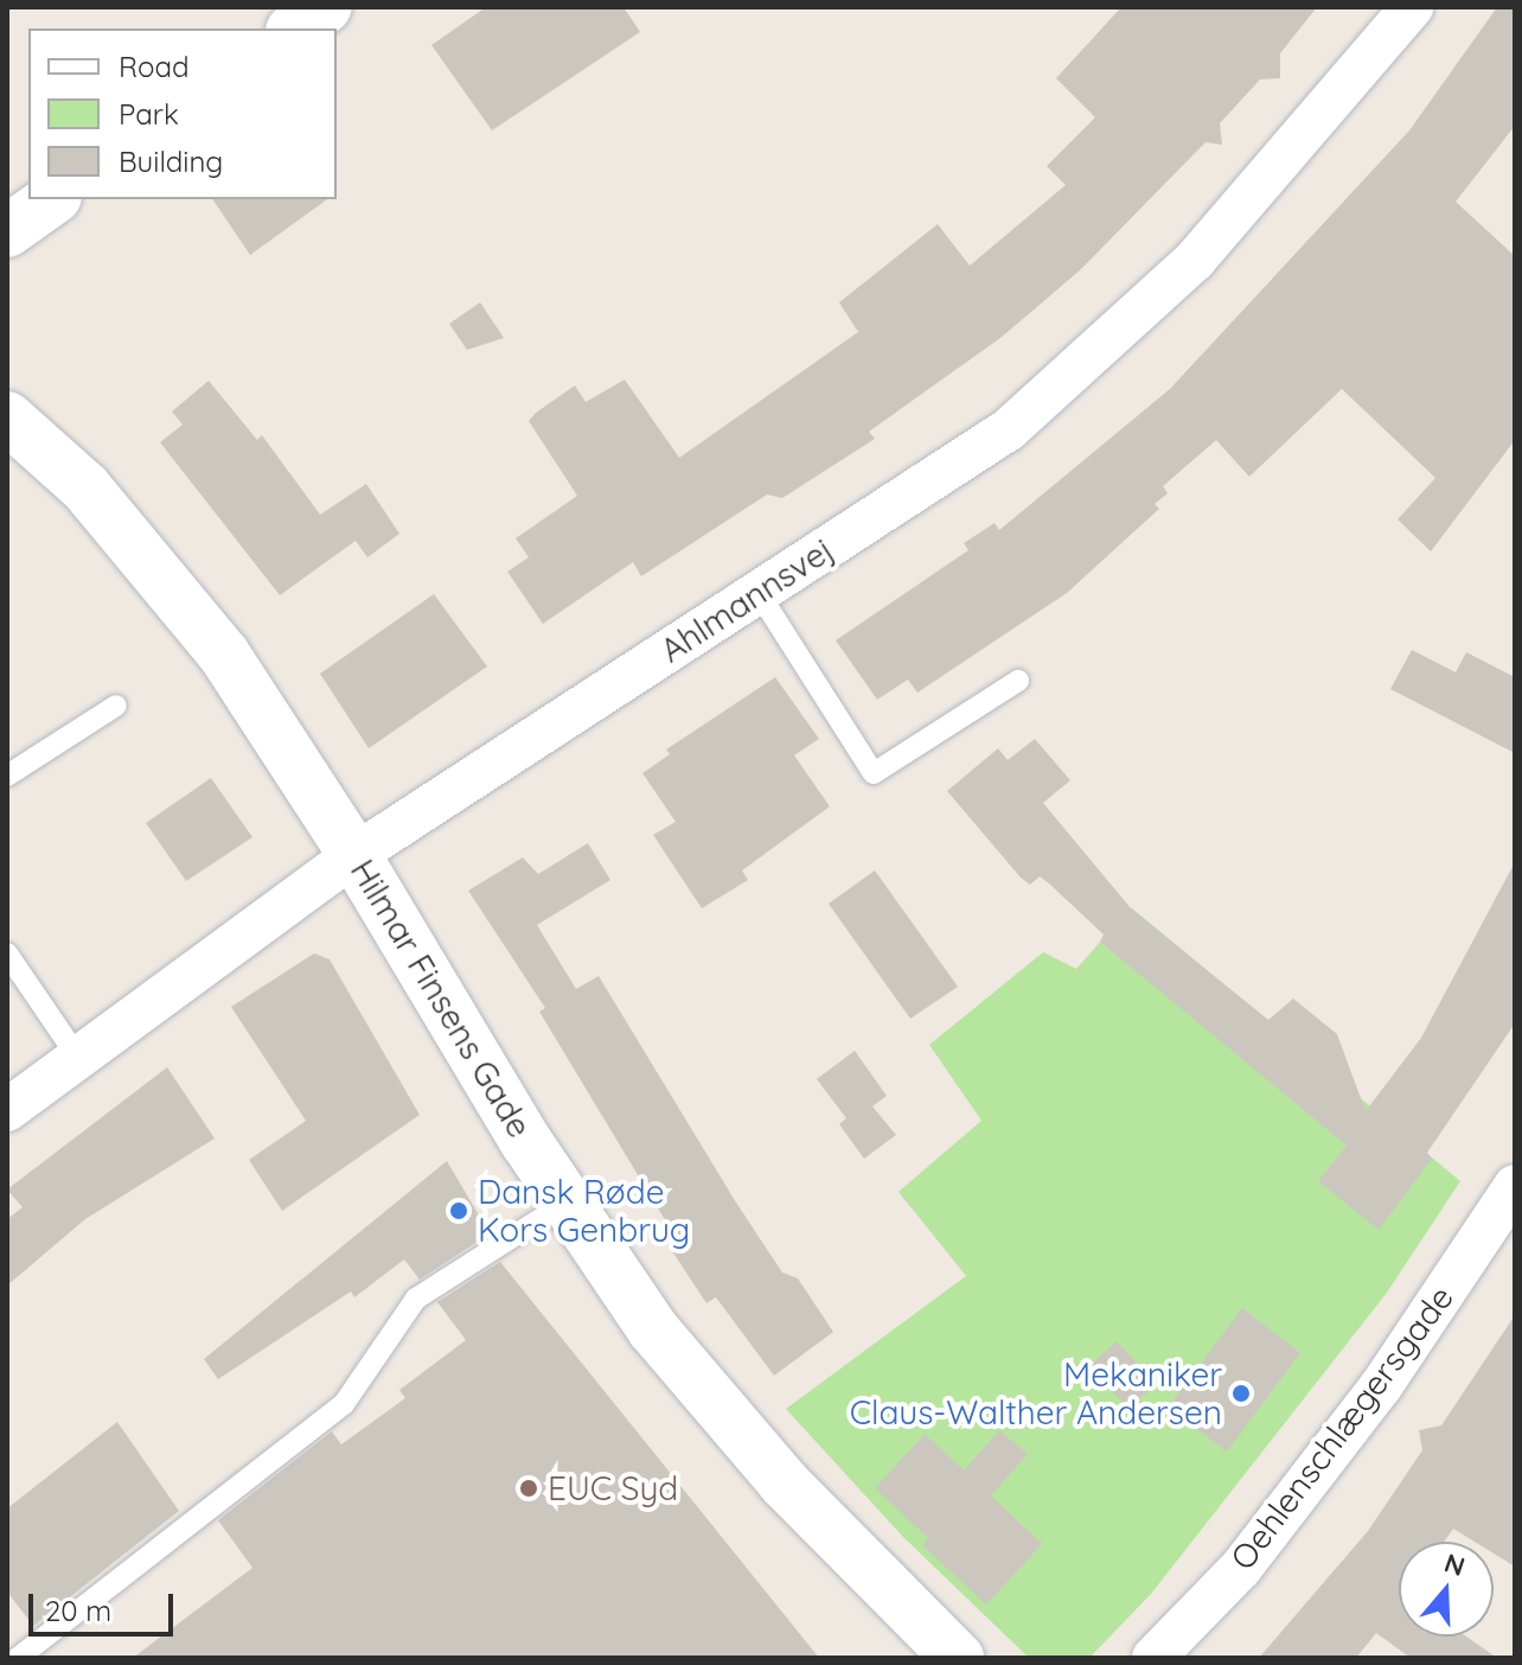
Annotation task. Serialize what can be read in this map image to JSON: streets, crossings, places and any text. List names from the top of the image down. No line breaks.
{"streets":{"street":["Ahlmannsvej","Hilmar Finsens Gade","Oehlenschlægersgade"]},"crossings":[["Ahlmannsvej","Hilmar Finsens Gade"]],"places":["Dansk Røde Kors Genbrug","Mekaniker Claus-Walther Andersen","EUC Syd"],"legend":["Road","Park","Building"],"scale_bar":"20 m","north":"top"}
